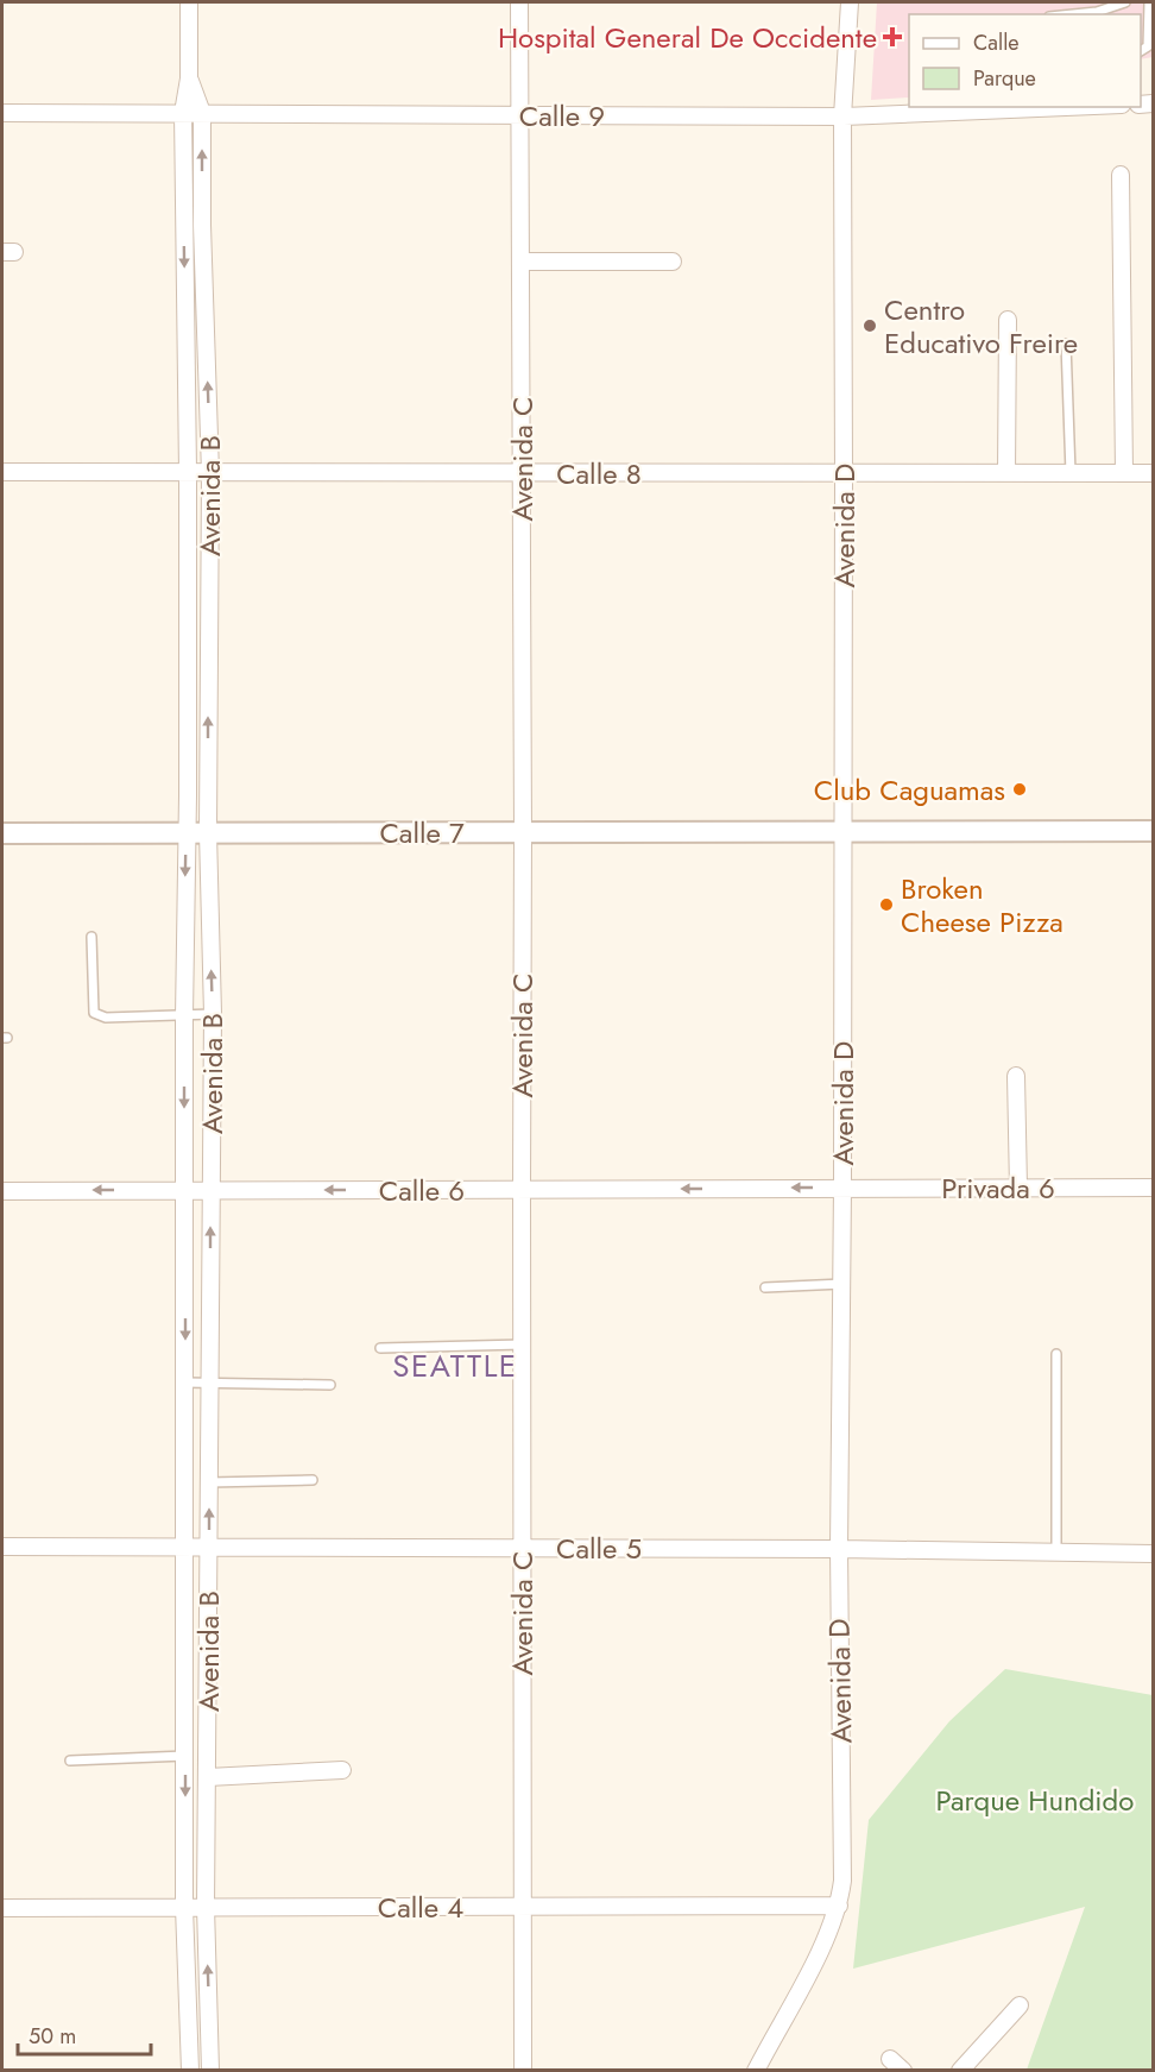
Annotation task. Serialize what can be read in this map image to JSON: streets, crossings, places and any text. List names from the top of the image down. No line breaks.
{"streets":{"street":["Calle 9","Avenida C","Calle 8","Avenida B","Avenida D","Calle 7","Privada 6","Calle 6","Calle 5","Calle 4"]},"crossings":[["Calle 9","Avenida C"],["Calle 9","Avenida B"],["Calle 9","Avenida D"],["Avenida C","Calle 8"],["Avenida C","Calle 7"],["Avenida C","Calle 6"],["Avenida C","Calle 5"],["Avenida C","Calle 4"],["Calle 8","Avenida B"],["Calle 8","Avenida D"],["Avenida B","Calle 7"],["Avenida B","Calle 6"],["Avenida B","Calle 5"],["Avenida B","Calle 4"],["Avenida D","Calle 7"],["Avenida D","Privada 6"],["Avenida D","Calle 6"],["Avenida D","Calle 5"],["Avenida D","Calle 4"],["Privada 6","Calle 6"]],"one_way":["Calle 6"],"districts":["SEATTLE"],"parks":["Parque Hundido"],"places":{"health":["Hospital General De Occidente"],"other":["Centro Educativo Freire","Club Caguamas","Broken Cheese Pizza"]},"legend":["Calle","Parque"],"scale_bar":"50 m"}
